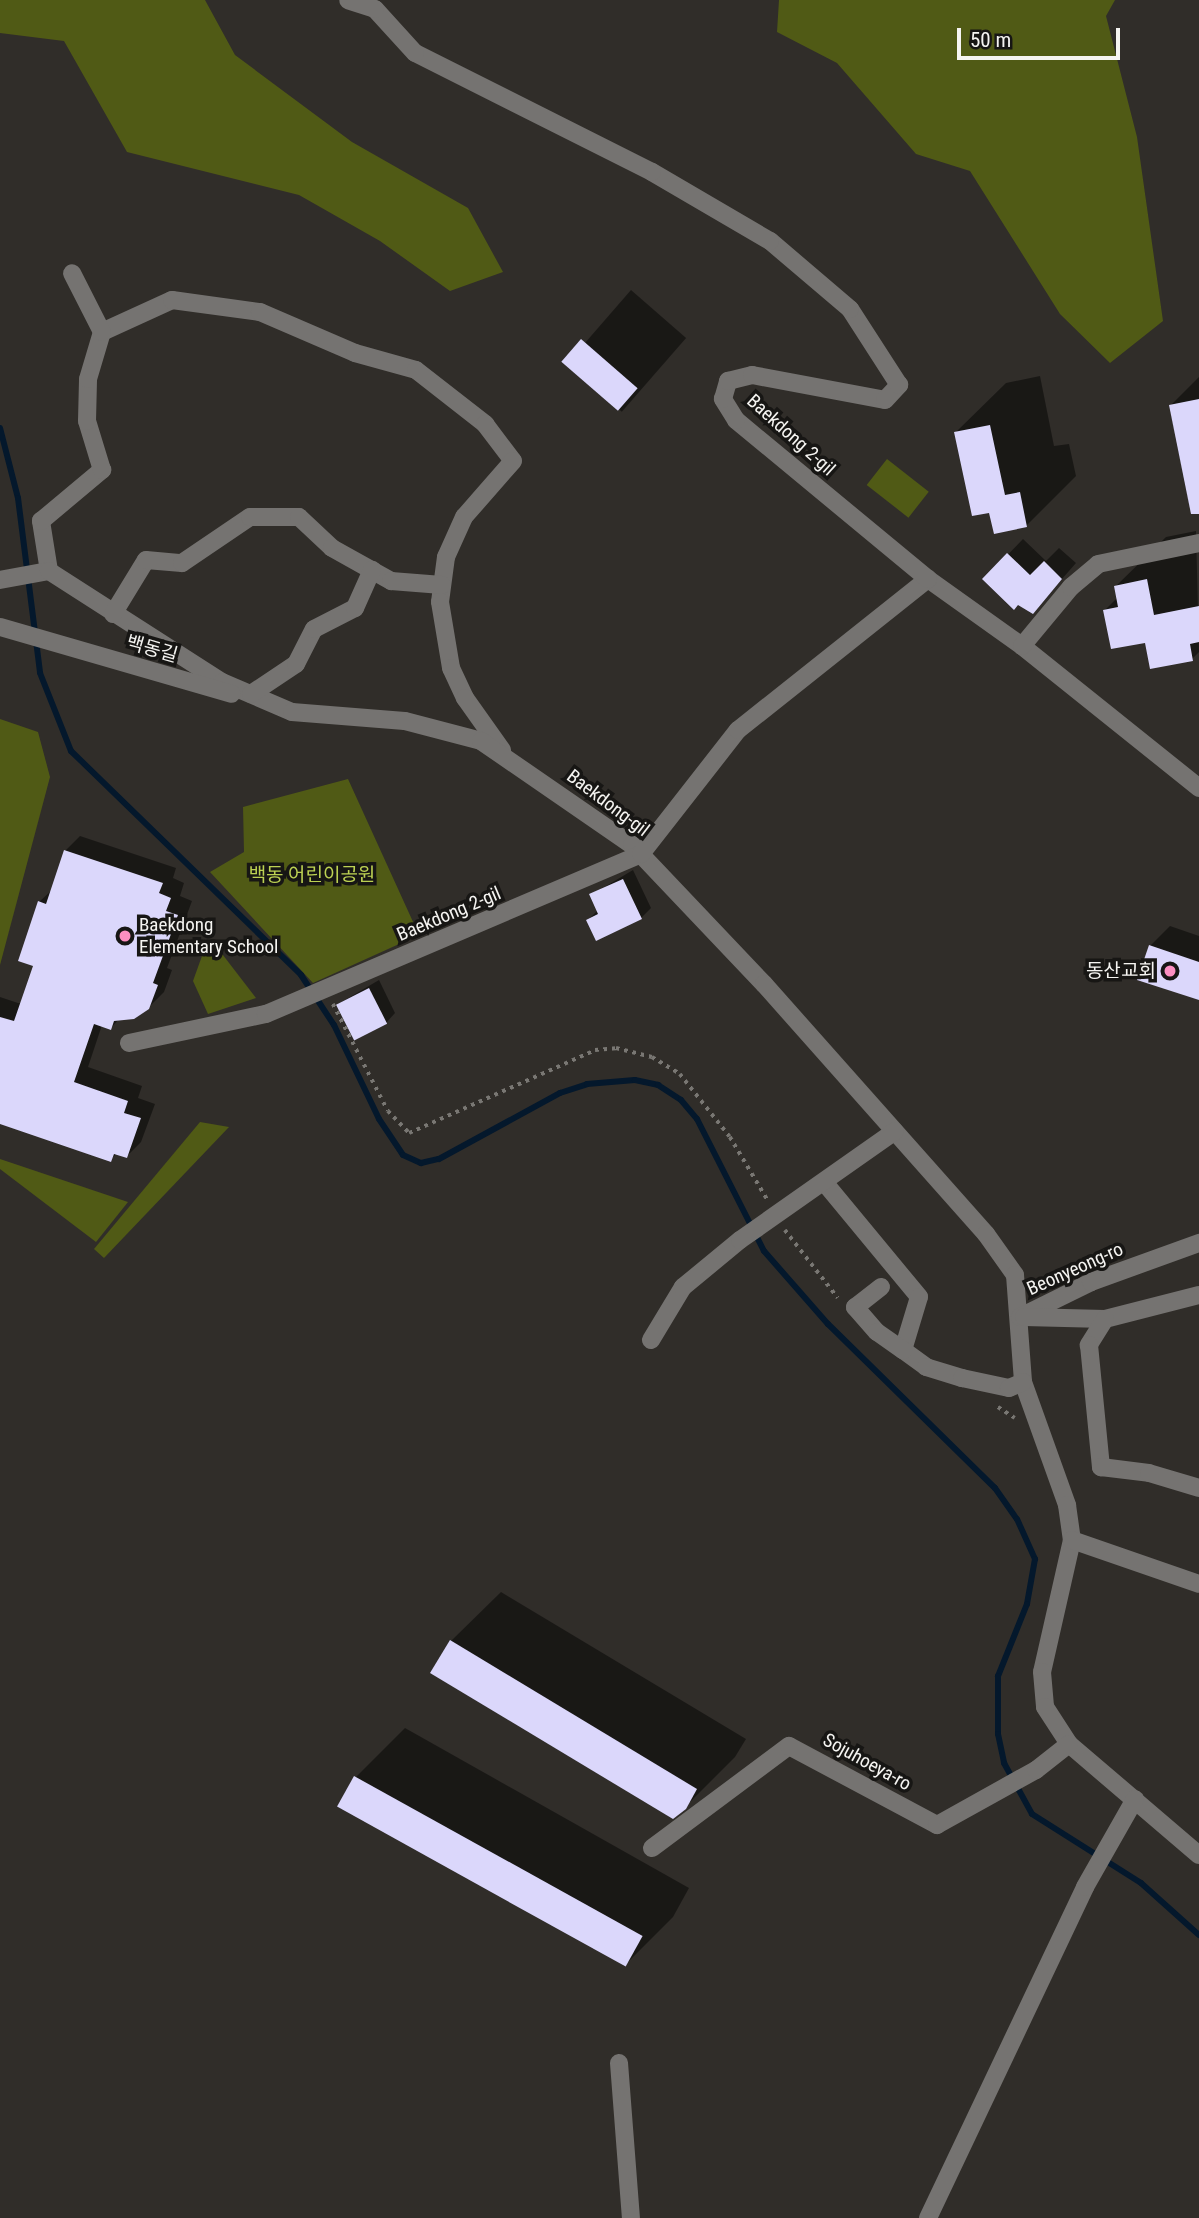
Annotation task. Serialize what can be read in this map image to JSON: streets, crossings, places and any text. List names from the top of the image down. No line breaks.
{"streets":{"street":["Baekdong 2-gil","백동길","Baekdong-gil","Beonyeong-ro","Sojuhoeya-ro"]},"crossings":[["Baekdong 2-gil","Baekdong-gil"],["백동길","Baekdong-gil"],["Baekdong-gil","Beonyeong-ro"]],"parks":["백동 어린이공원"],"places":["Baekdong Elementary School","동산교회"],"scale_bar":"50 m"}
